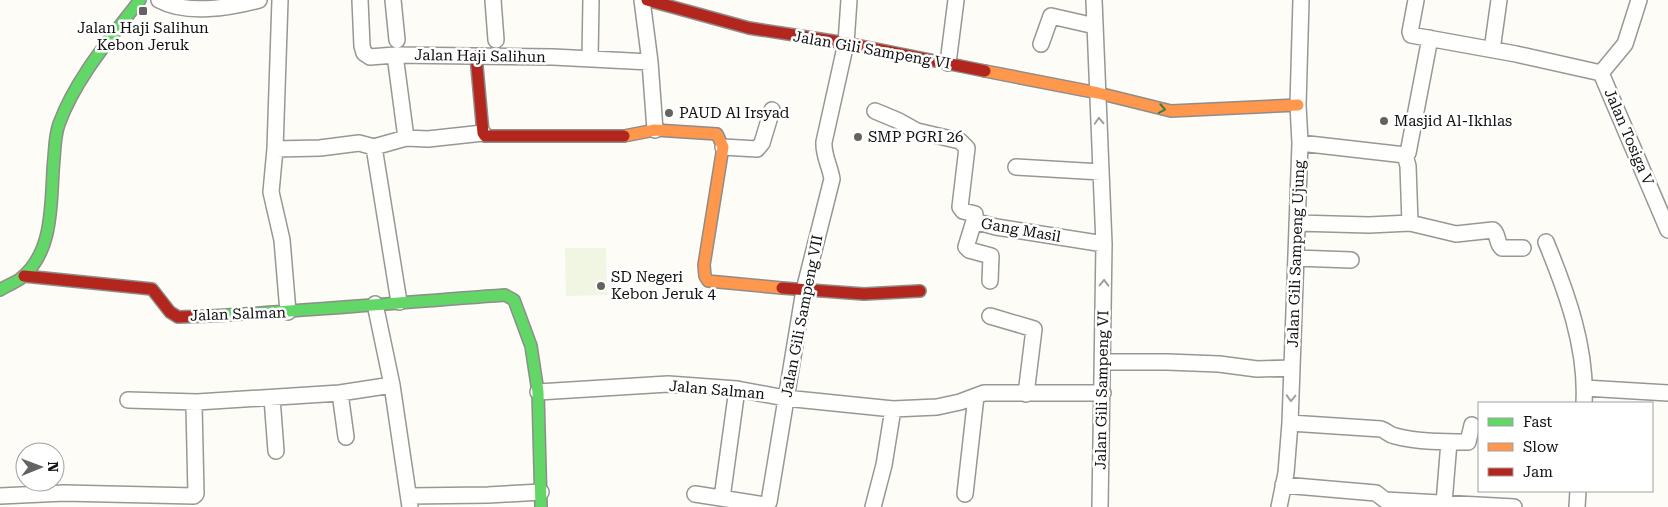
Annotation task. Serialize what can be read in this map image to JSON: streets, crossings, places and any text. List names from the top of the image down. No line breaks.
{"streets":{"street":["Jalan Gili Sampeng VI","Jalan Haji Salihun","Jalan Tosiga V","Gang Masil","Jalan Gili Sampeng Ujung","Jalan Salman","Jalan Gili Sampeng VII"]},"crossings":[["Jalan Gili Sampeng VI","Gang Masil"],["Jalan Gili Sampeng VI","Jalan Gili Sampeng Ujung"],["Jalan Gili Sampeng VI","Jalan Salman"],["Jalan Gili Sampeng VI","Jalan Gili Sampeng VII"],["Jalan Salman","Jalan Gili Sampeng VII"]],"places":{"transit":["Jalan Haji Salihun Kebon Jeruk"],"other":["PAUD Al Irsyad","Masjid Al-Ikhlas","SMP PGRI 26","SD Negeri Kebon Jeruk 4"]},"legend":["Fast","Slow","Jam"],"north":"right"}
